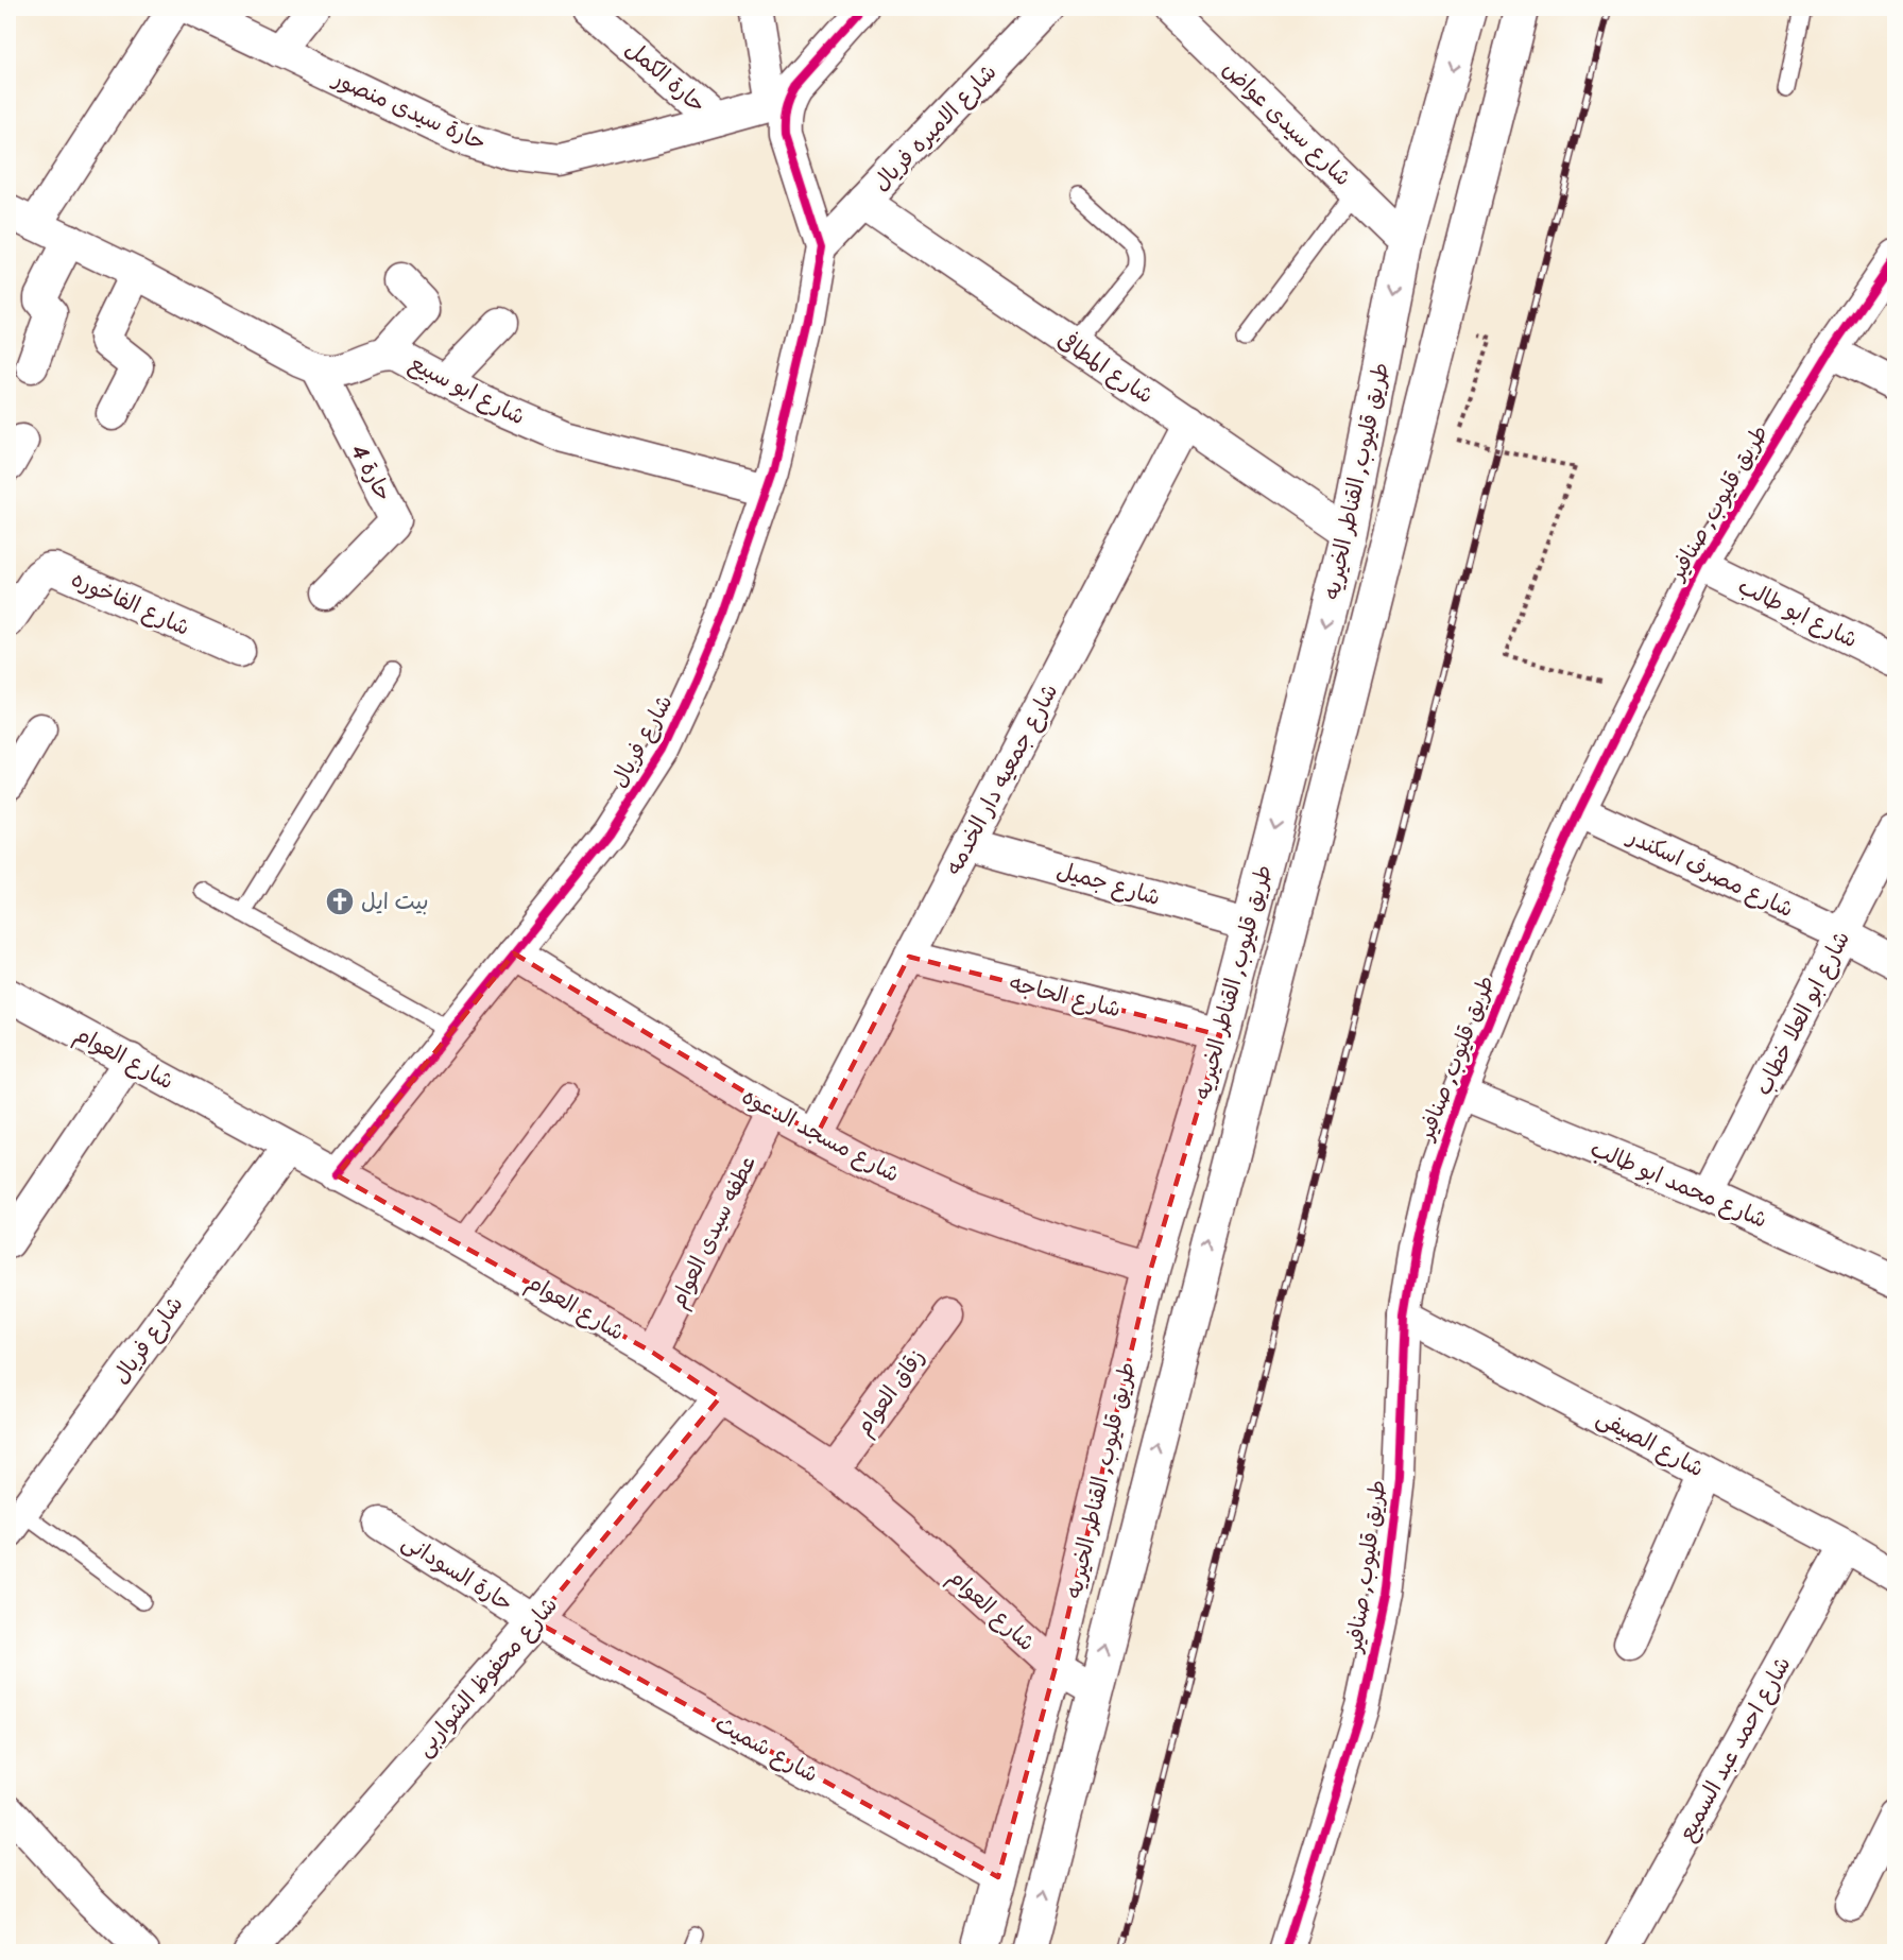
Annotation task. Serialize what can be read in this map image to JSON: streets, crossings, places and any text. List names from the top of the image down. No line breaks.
{"streets":{"main road":["طريق قليوب, القناطر الخيريه"],"street":["حارة الكمل","حارة سيدى منصور","شارع سيدى عواض","شارع الاميره فريال","شارع المطافى","شارع ابو سبيع","حارة 4","طريق قليوب, صنافير","شارع الفاخوره","شارع ابو طالب","شارع فريال","شارع جمعيه دار الخدمه","شارع مصرف اسكندر","شارع جميل","شارع الحاجه","شارع ابو العلا خطاب","شارع العوام","شارع مسجد الدعوه","شارع محمد ابو طالب","عطفه سيدى العوام","زقاق العوام","شارع الصيفى","حارة السودانى","شارع محفوظ الشواربى","شارع شميث","شارع احمد عبد السميع"]},"crossings":[["حارة الكمل","حارة سيدى منصور"],["شارع سيدى عواض","طريق قليوب, القناطر الخيريه"],["شارع الاميره فريال","شارع المطافى"],["شارع الاميره فريال","شارع فريال"],["شارع المطافى","طريق قليوب, القناطر الخيريه"],["شارع المطافى","شارع جمعيه دار الخدمه"],["شارع ابو سبيع","حارة 4"],["شارع ابو سبيع","شارع فريال"],["طريق قليوب, القناطر الخيريه","شارع جميل"],["طريق قليوب, القناطر الخيريه","شارع الحاجه"],["طريق قليوب, القناطر الخيريه","شارع العوام"],["طريق قليوب, القناطر الخيريه","شارع مسجد الدعوه"],["طريق قليوب, القناطر الخيريه","شارع شميث"],["طريق قليوب, صنافير","شارع ابو طالب"],["طريق قليوب, صنافير","شارع مصرف اسكندر"],["طريق قليوب, صنافير","شارع محمد ابو طالب"],["طريق قليوب, صنافير","شارع الصيفى"],["شارع فريال","شارع العوام"],["شارع فريال","شارع مسجد الدعوه"],["شارع جمعيه دار الخدمه","شارع جميل"],["شارع جمعيه دار الخدمه","شارع الحاجه"],["شارع جمعيه دار الخدمه","شارع مسجد الدعوه"],["شارع مصرف اسكندر","شارع ابو العلا خطاب"],["شارع ابو العلا خطاب","شارع محمد ابو طالب"],["شارع العوام","عطفه سيدى العوام"],["شارع العوام","زقاق العوام"],["شارع العوام","شارع محفوظ الشواربى"],["شارع مسجد الدعوه","عطفه سيدى العوام"],["شارع الصيفى","شارع احمد عبد السميع"],["حارة السودانى","شارع محفوظ الشواربى"],["حارة السودانى","شارع شميث"],["شارع محفوظ الشواربى","شارع شميث"]],"places":{"church":["بيت ايل"]}}
